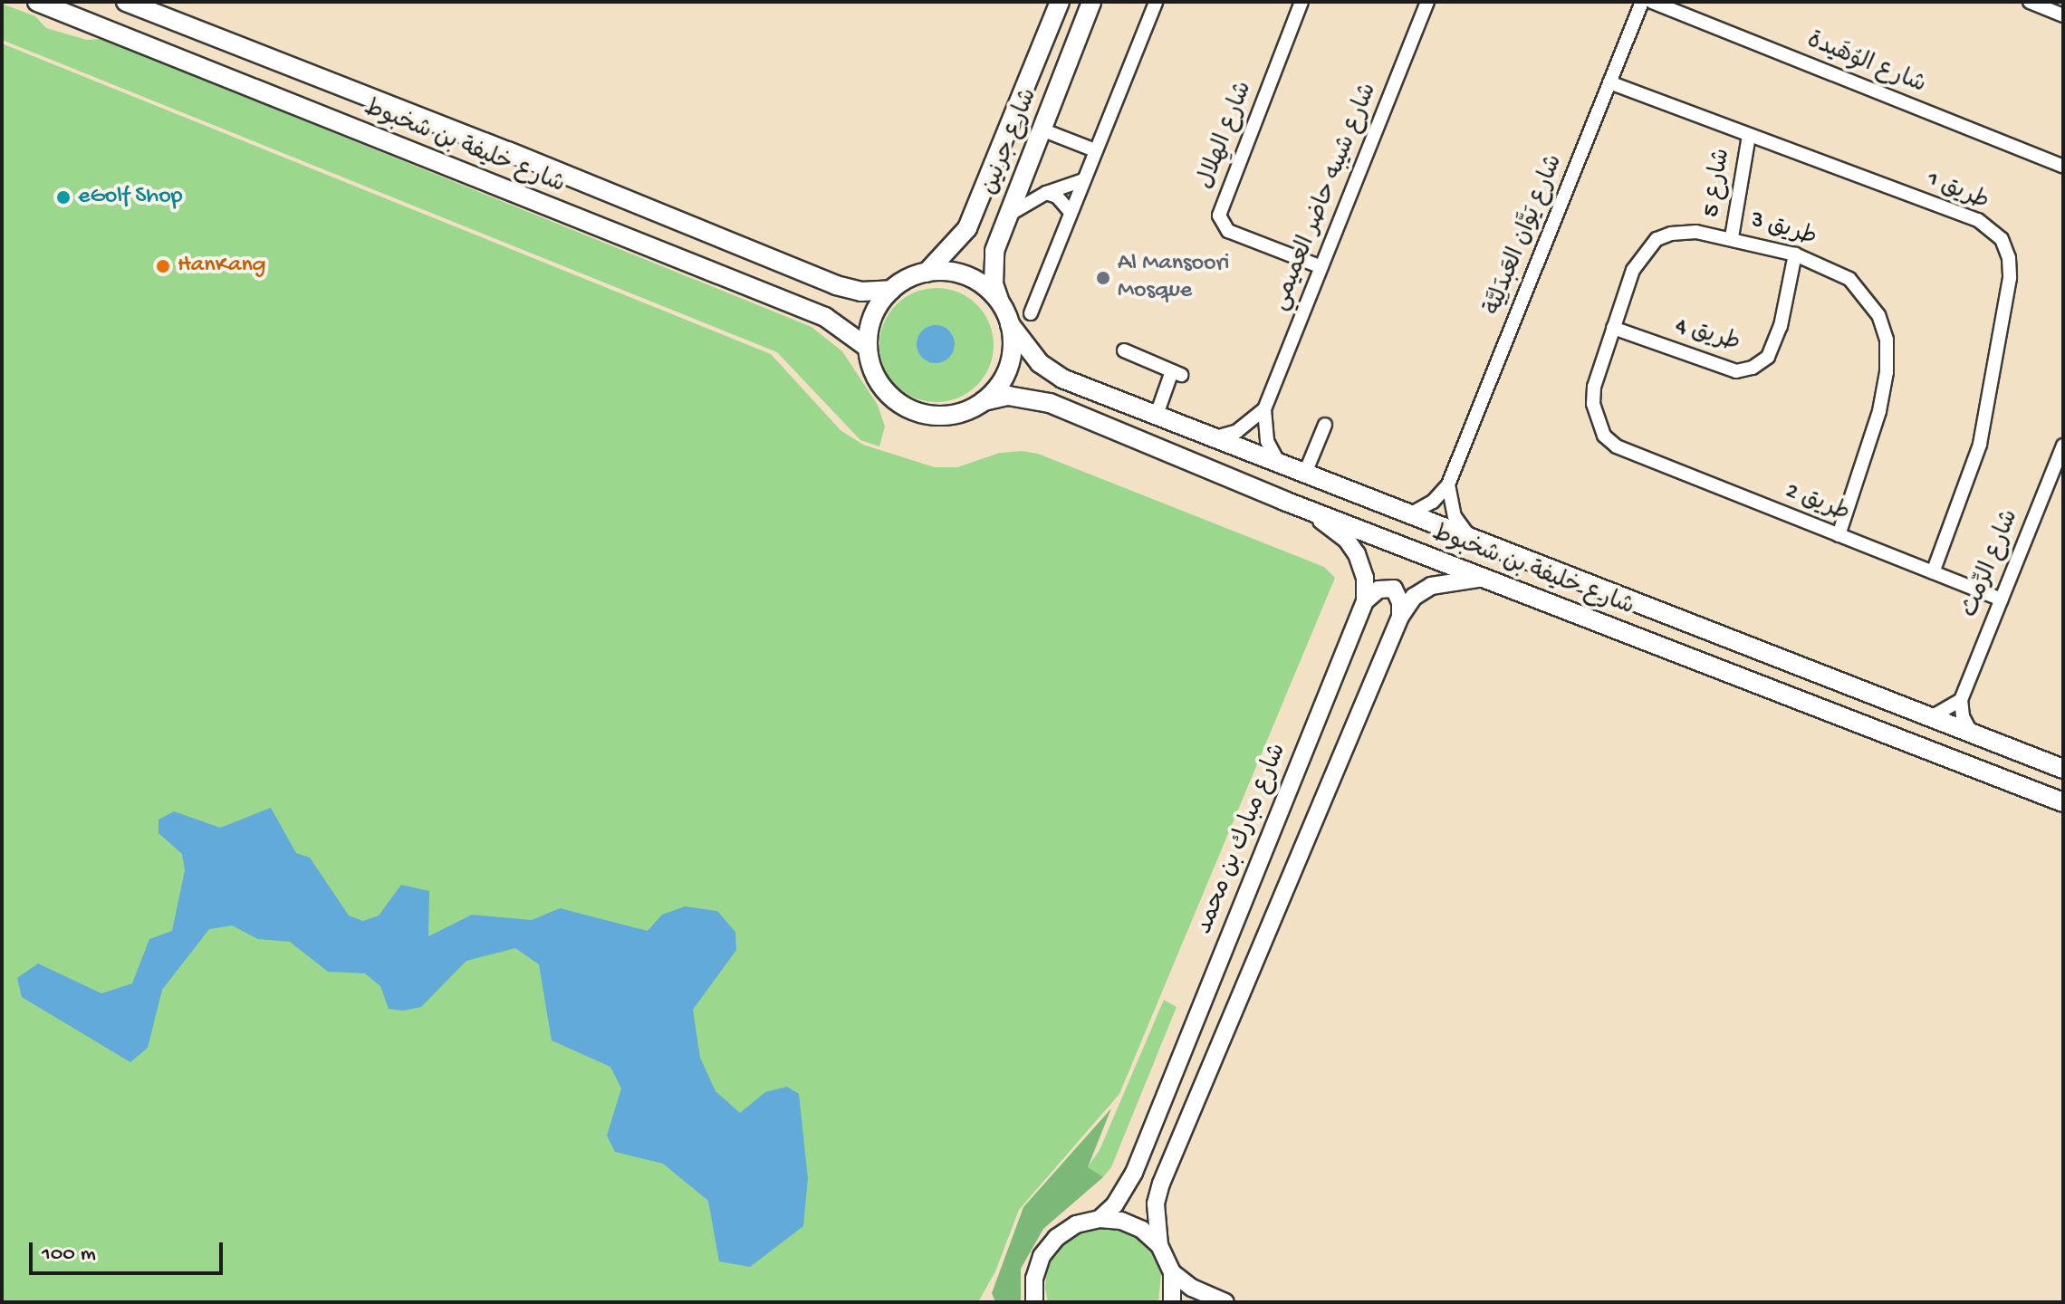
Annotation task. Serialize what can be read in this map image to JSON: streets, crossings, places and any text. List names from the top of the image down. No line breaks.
{"streets":{"main road":["شارع جرنين","شارع خليفة بن شخبوط"],"street":["شارع الوُهَيدة","شارع الهِلال","شارع 5","طريق 1","شارع شيبه حاضر العميمي","طريق 3","شارع يَوَّان العَبدَلِيَّة","طريق 4","طريق 2","شارع الرِّمث","شارع مبارك بن محمد"]},"crossings":[["شارع الهِلال","شارع شيبه حاضر العميمي"],["شارع جرنين","شارع خليفة بن شخبوط"],["شارع خليفة بن شخبوط","شارع شيبه حاضر العميمي"],["شارع خليفة بن شخبوط","شارع يَوَّان العَبدَلِيَّة"],["شارع خليفة بن شخبوط","شارع مبارك بن محمد"],["شارع 5","طريق 1"],["شارع 5","طريق 3"],["طريق 1","شارع يَوَّان العَبدَلِيَّة"],["طريق 1","طريق 2"],["طريق 3","طريق 4"],["طريق 3","طريق 2"],["طريق 2","شارع الرِّمث"]],"places":["eGolf Shop","HanKang","Al Mansoori Mosque"],"scale_bar":"100 m"}
